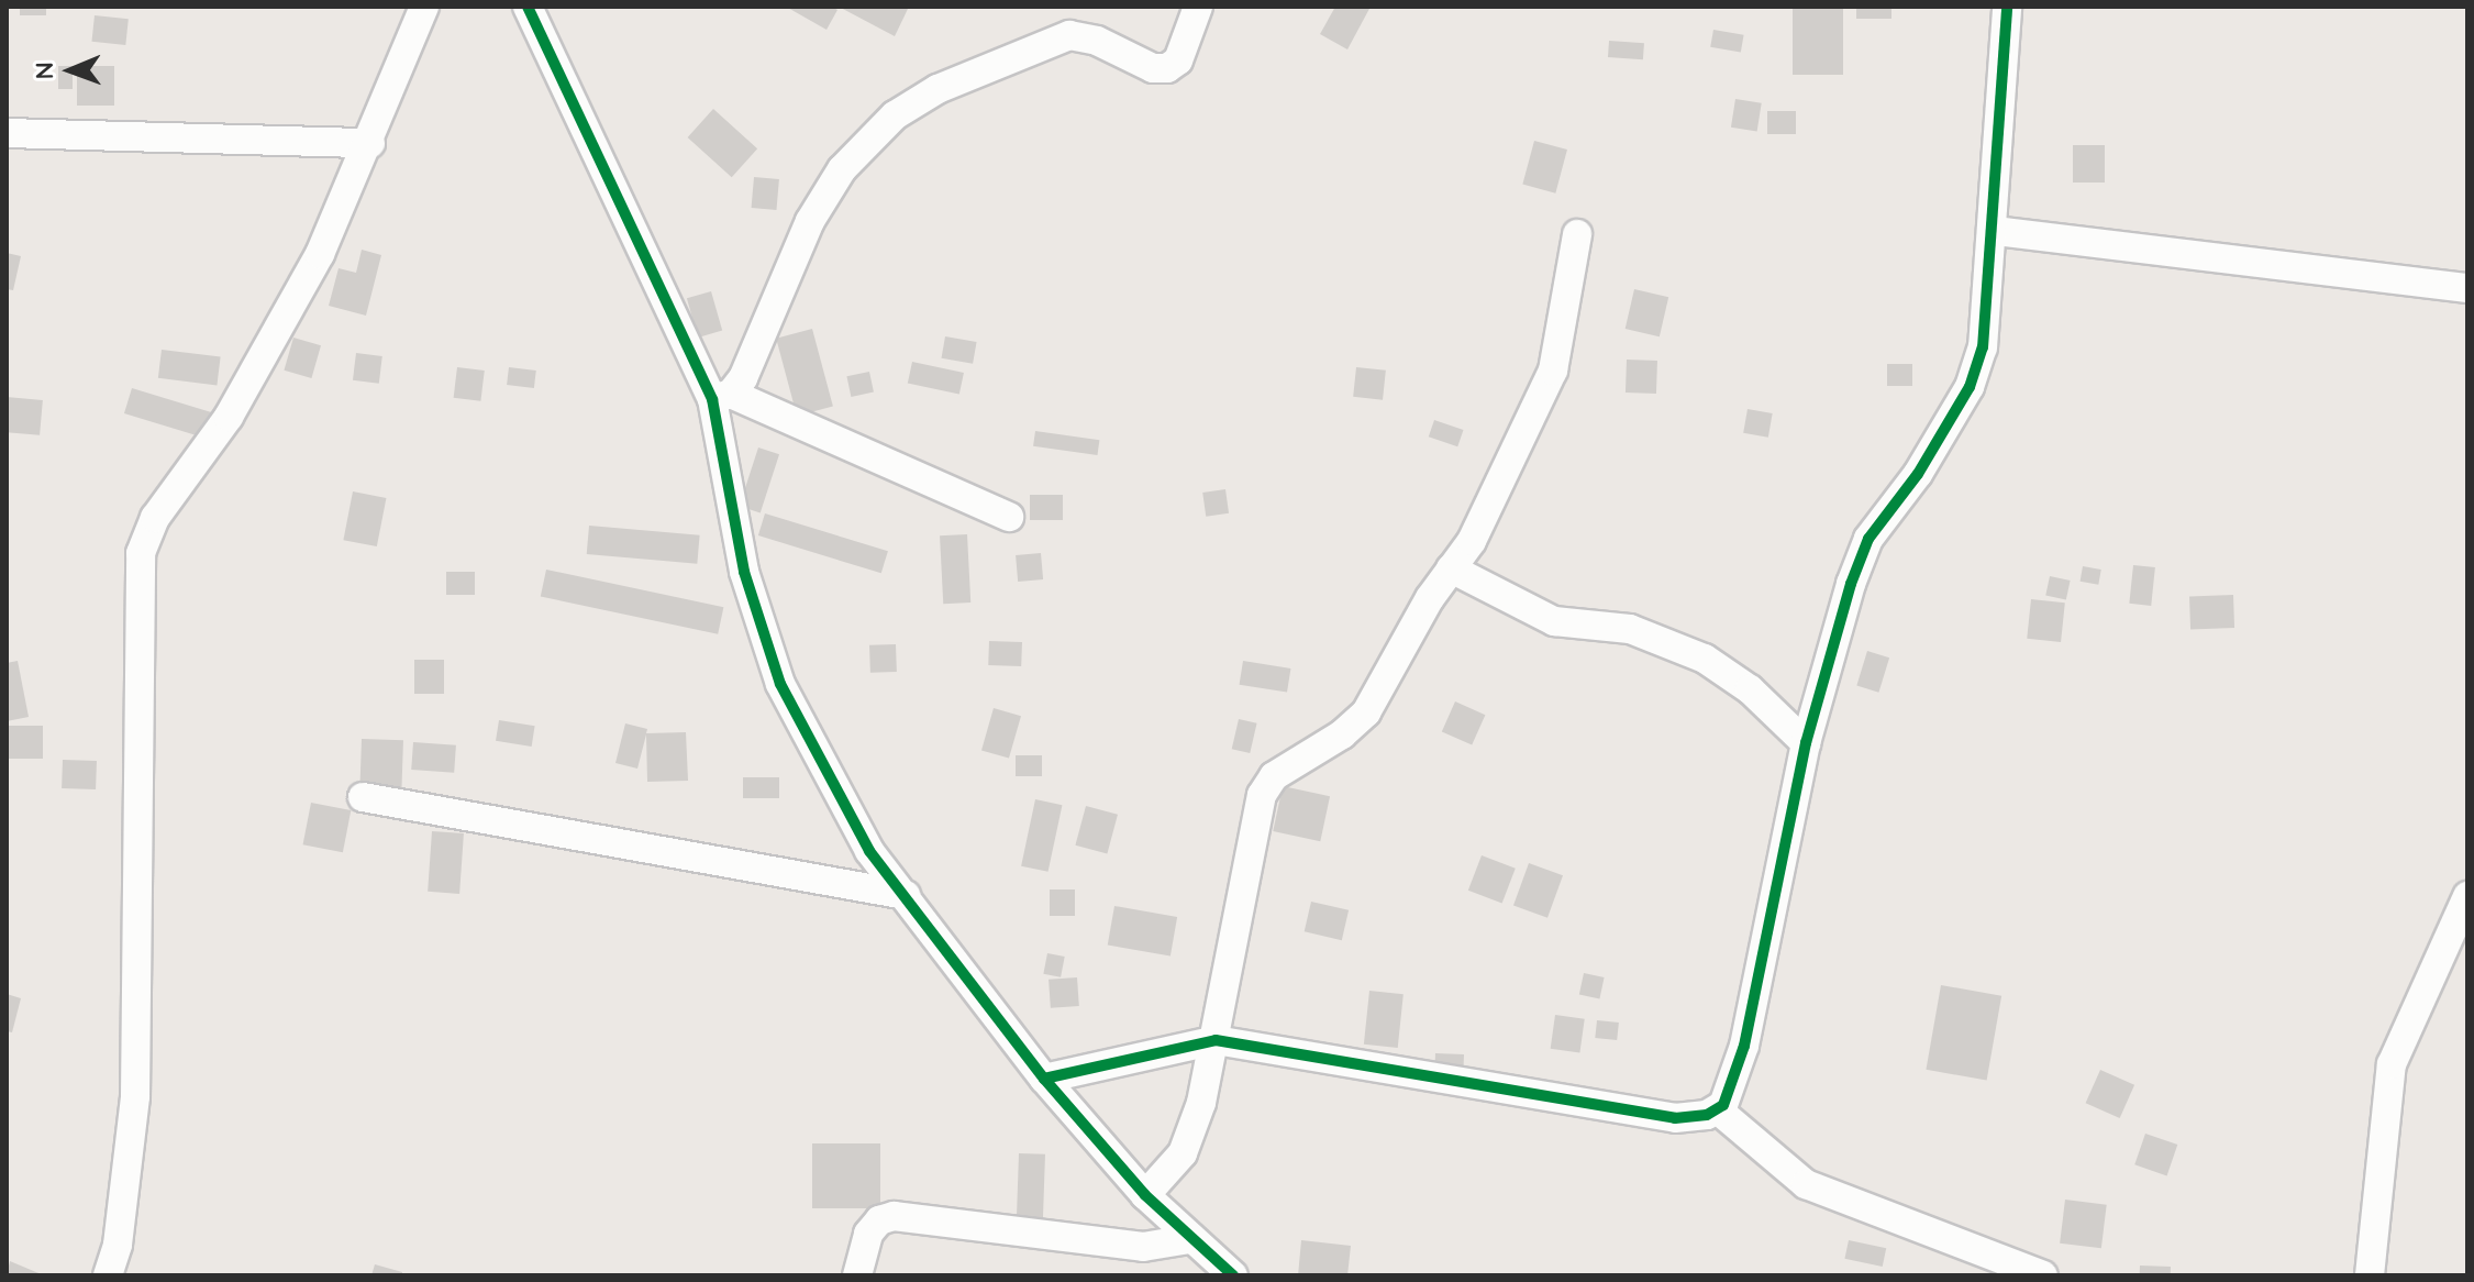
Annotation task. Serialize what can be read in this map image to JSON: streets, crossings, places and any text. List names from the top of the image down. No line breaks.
{"north":"left"}
